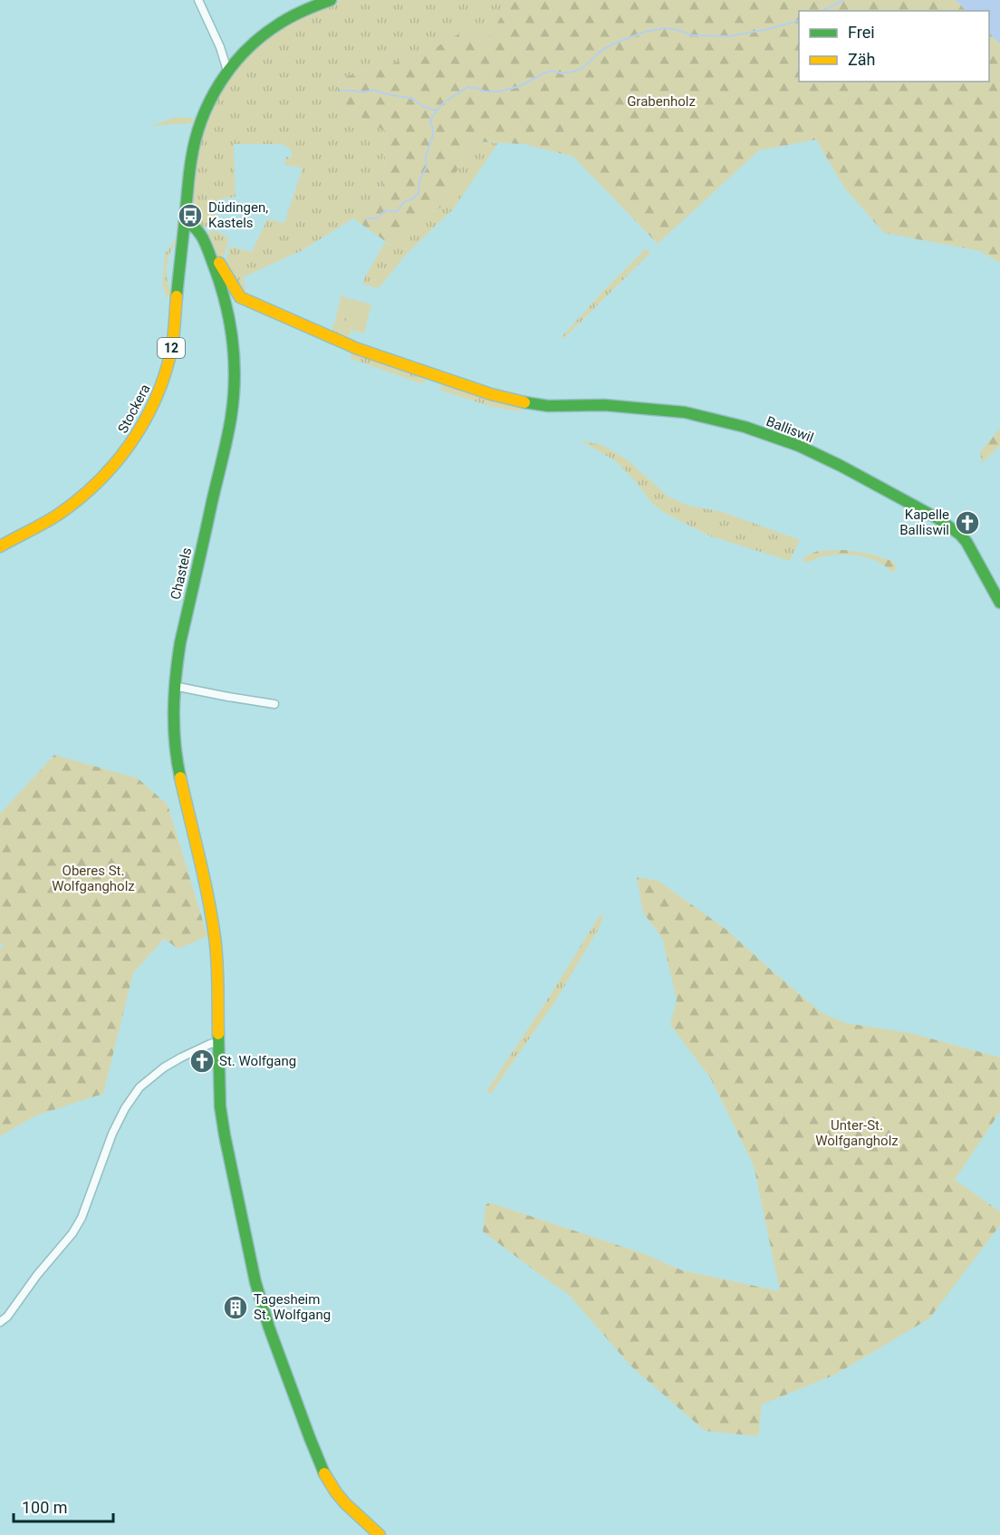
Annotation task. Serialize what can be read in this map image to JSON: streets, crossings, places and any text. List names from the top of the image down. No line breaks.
{"streets":{"main road":["12","Stockera","Balliswil","Chastels"]},"crossings":[["12","Stockera"],["12","Chastels"],["Stockera","Chastels"],["Balliswil","Chastels"]],"parks":["Grabenholz","Oberes St. Wolfgangholz","Unter-St. Wolfgangholz"],"places":{"bus stop":["Düdingen, Kastels"],"church":["Kapelle Balliswil","St. Wolfgang"],"building":["Tagesheim St. Wolfgang"]},"legend":["Frei","Zäh"],"scale_bar":"100 m"}
